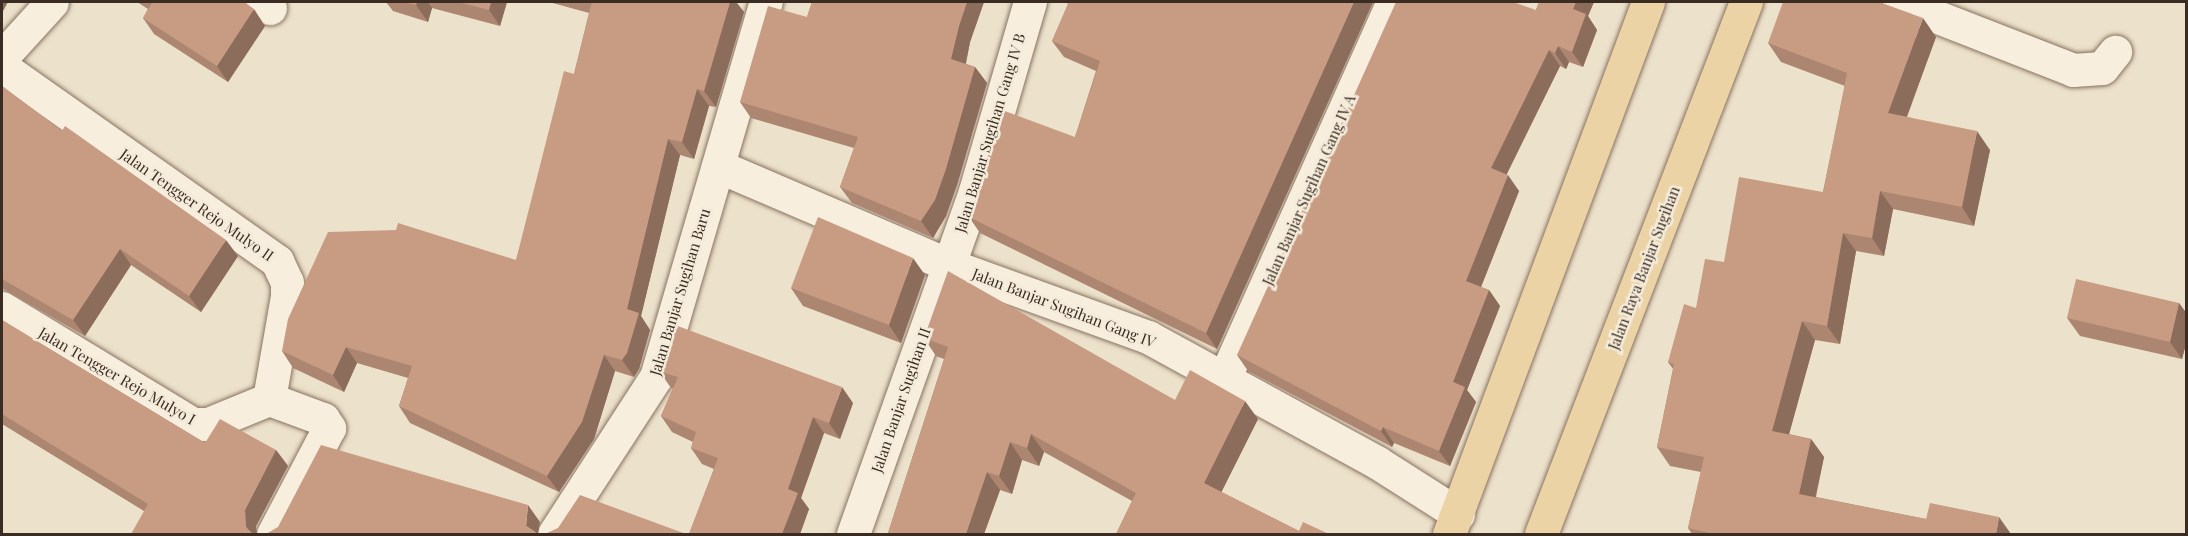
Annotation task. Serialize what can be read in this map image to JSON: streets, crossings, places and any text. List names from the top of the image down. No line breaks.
{"streets":{"main road":["Jalan Raya Banjar Sugihan"],"street":["Jalan Banjar Sugihan Gang IV B","Jalan Banjar Sugihan Gang IV A","Jalan Tengger Rejo Mulyo II","Jalan Banjar Sugihan Baru","Jalan Banjar Sugihan Gang IV","Jalan Tengger Rejo Mulyo I","Jalan Banjar Sugihan II"]},"crossings":[["Jalan Banjar Sugihan Gang IV B","Jalan Banjar Sugihan Gang IV"],["Jalan Banjar Sugihan Gang IV B","Jalan Banjar Sugihan II"],["Jalan Banjar Sugihan Gang IV A","Jalan Banjar Sugihan Gang IV"],["Jalan Tengger Rejo Mulyo II","Jalan Tengger Rejo Mulyo I"],["Jalan Banjar Sugihan Baru","Jalan Banjar Sugihan Gang IV"],["Jalan Banjar Sugihan Gang IV","Jalan Banjar Sugihan II"]]}
